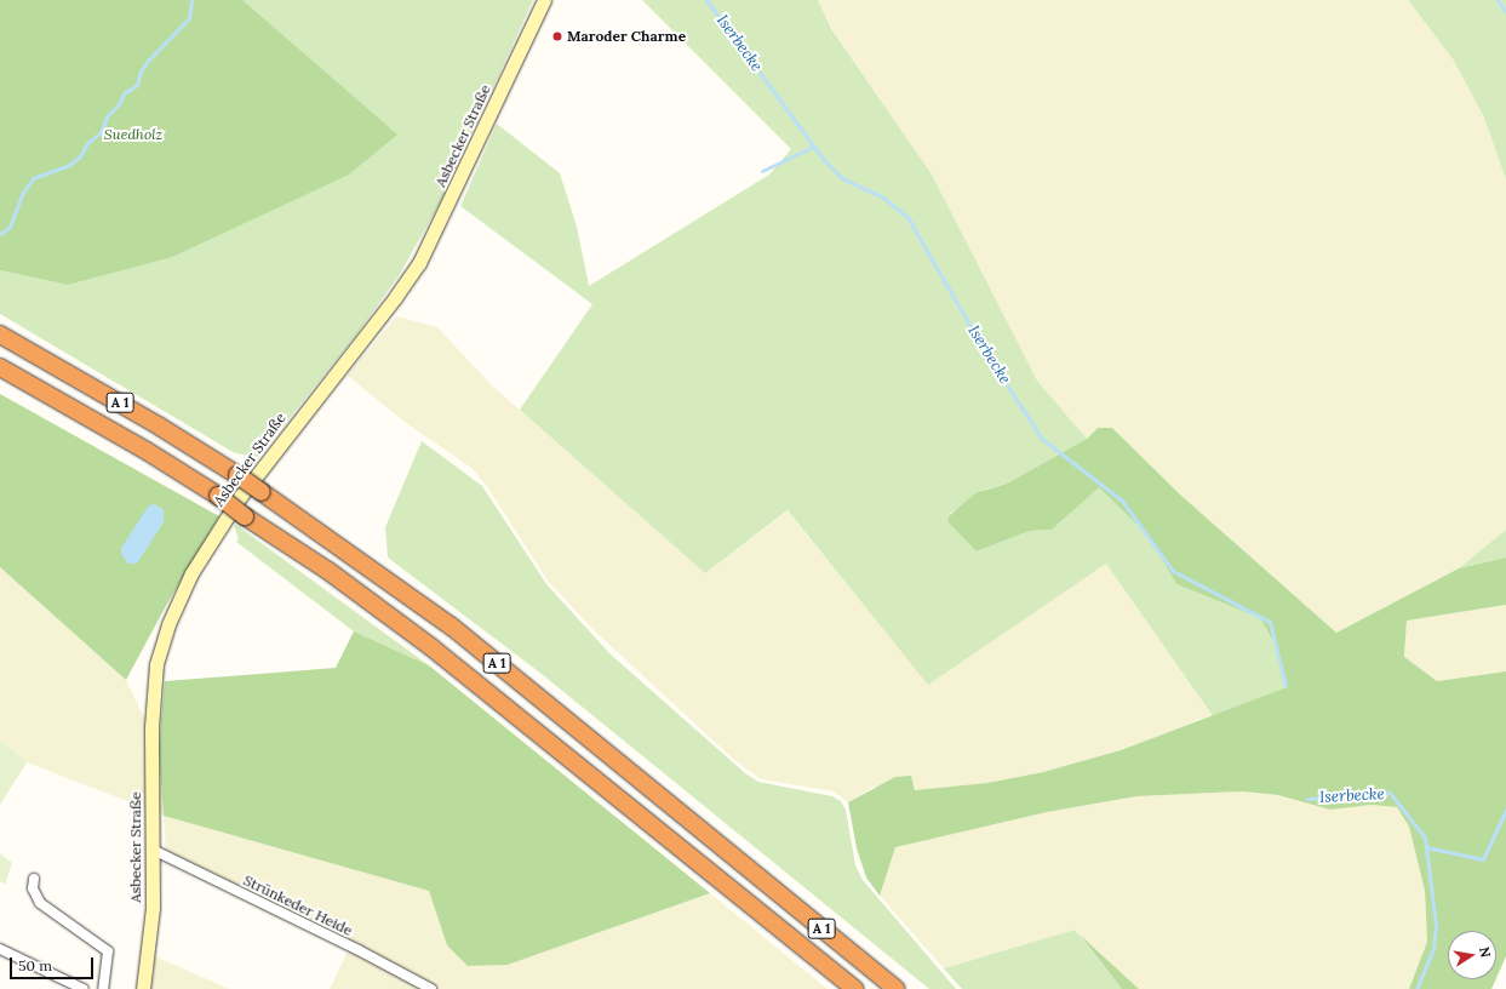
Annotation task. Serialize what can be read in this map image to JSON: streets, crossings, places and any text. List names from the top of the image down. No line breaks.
{"streets":{"highway":["A 1"],"main road":["Asbecker Straße"],"street":["Strünkeder Heide"]},"crossings":[["Asbecker Straße","Strünkeder Heide"]],"water":["Iserbecke"],"parks":["Suedholz"],"places":["Maroder Charme"],"scale_bar":"50 m","north":"right"}
